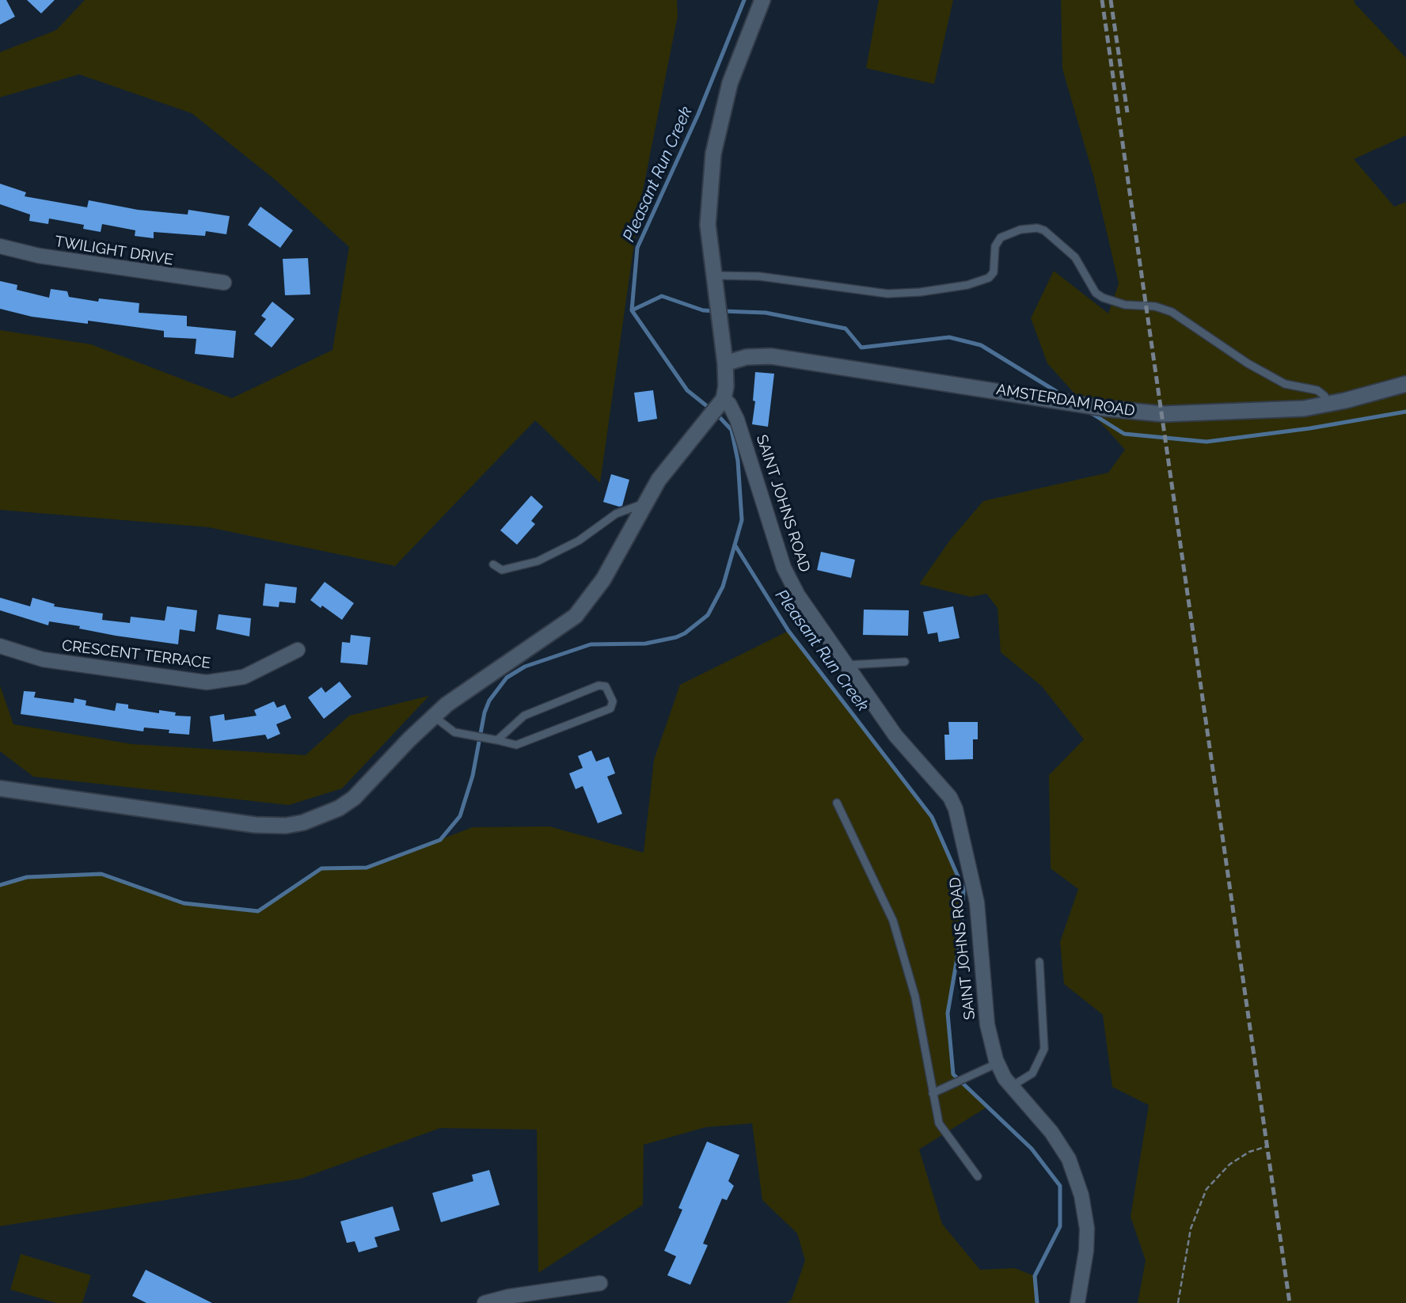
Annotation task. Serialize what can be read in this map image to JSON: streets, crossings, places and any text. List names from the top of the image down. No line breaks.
{"streets":{"street":["TWILIGHT DRIVE","AMSTERDAM ROAD","SAINT JOHNS ROAD","CRESCENT TERRACE"]},"water":["Pleasant Run Creek"]}
